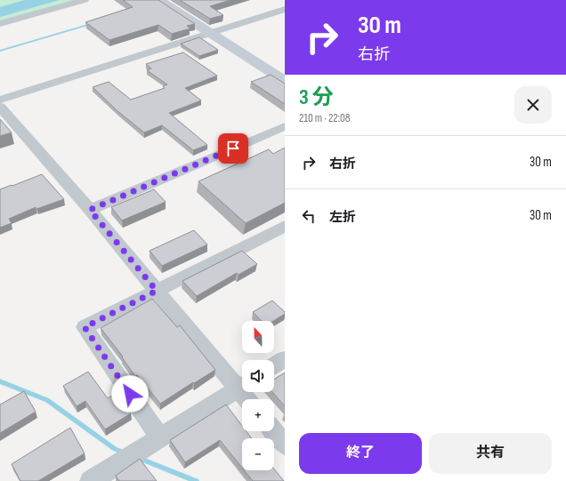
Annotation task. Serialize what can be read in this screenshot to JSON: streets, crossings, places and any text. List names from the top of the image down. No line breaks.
{"north":"top","page":{"turn":["30 m","右折"],"heading":["3 分","210 m · 22:08"],"list":[{"name":"右折","value":"30 m"},{"name":"左折","value":"30 m"}],"map_buttons":["+","−"],"buttons":["終了","共有"]}}
